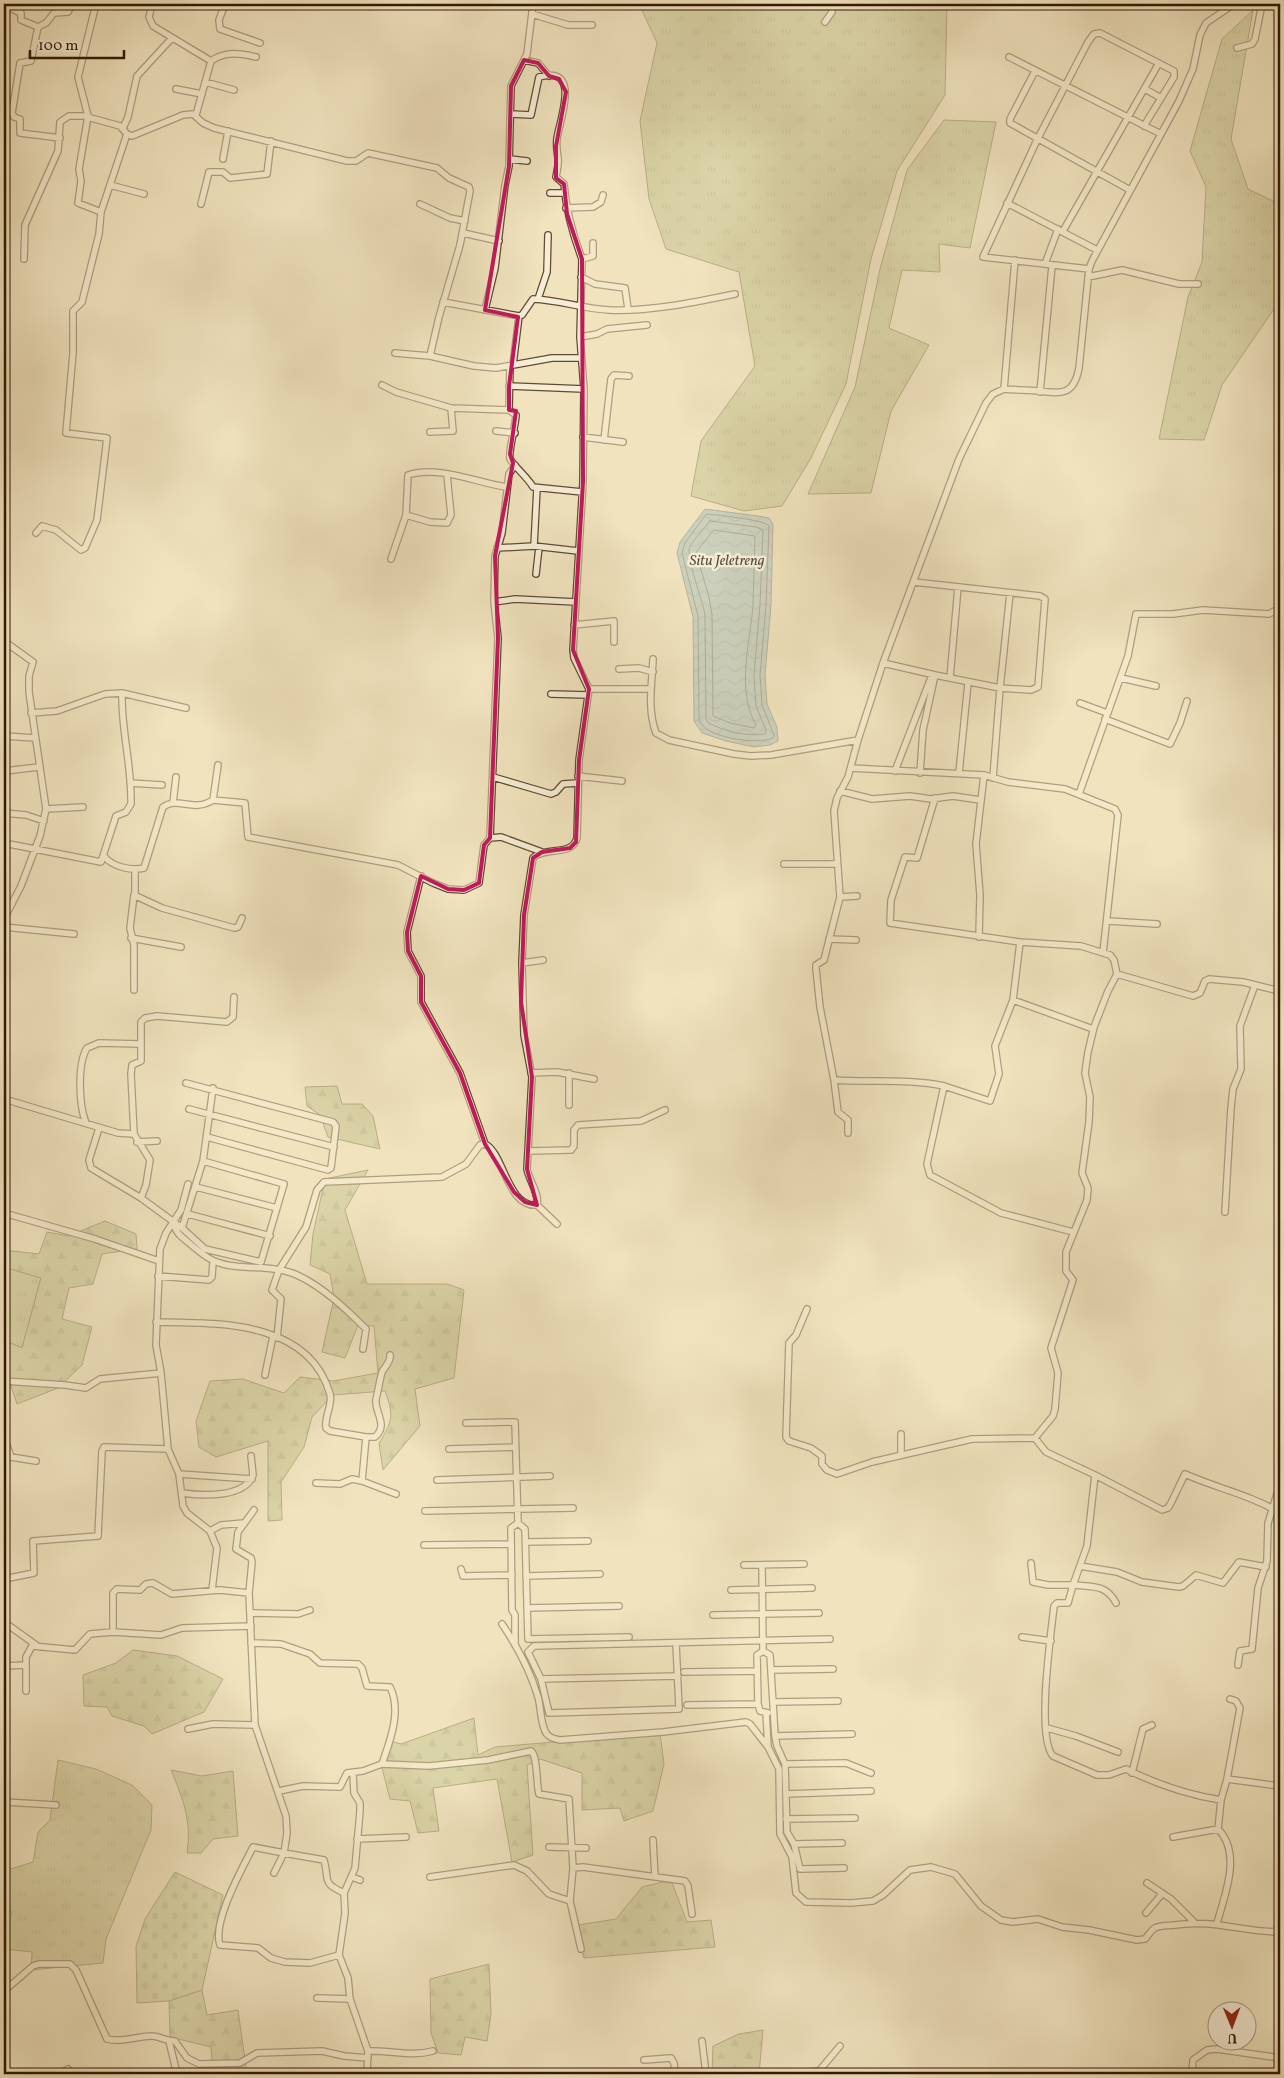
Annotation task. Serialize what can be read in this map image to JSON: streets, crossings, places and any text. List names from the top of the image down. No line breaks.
{"water":["Situ Jeletreng"],"scale_bar":"100 m","north":"bottom"}
